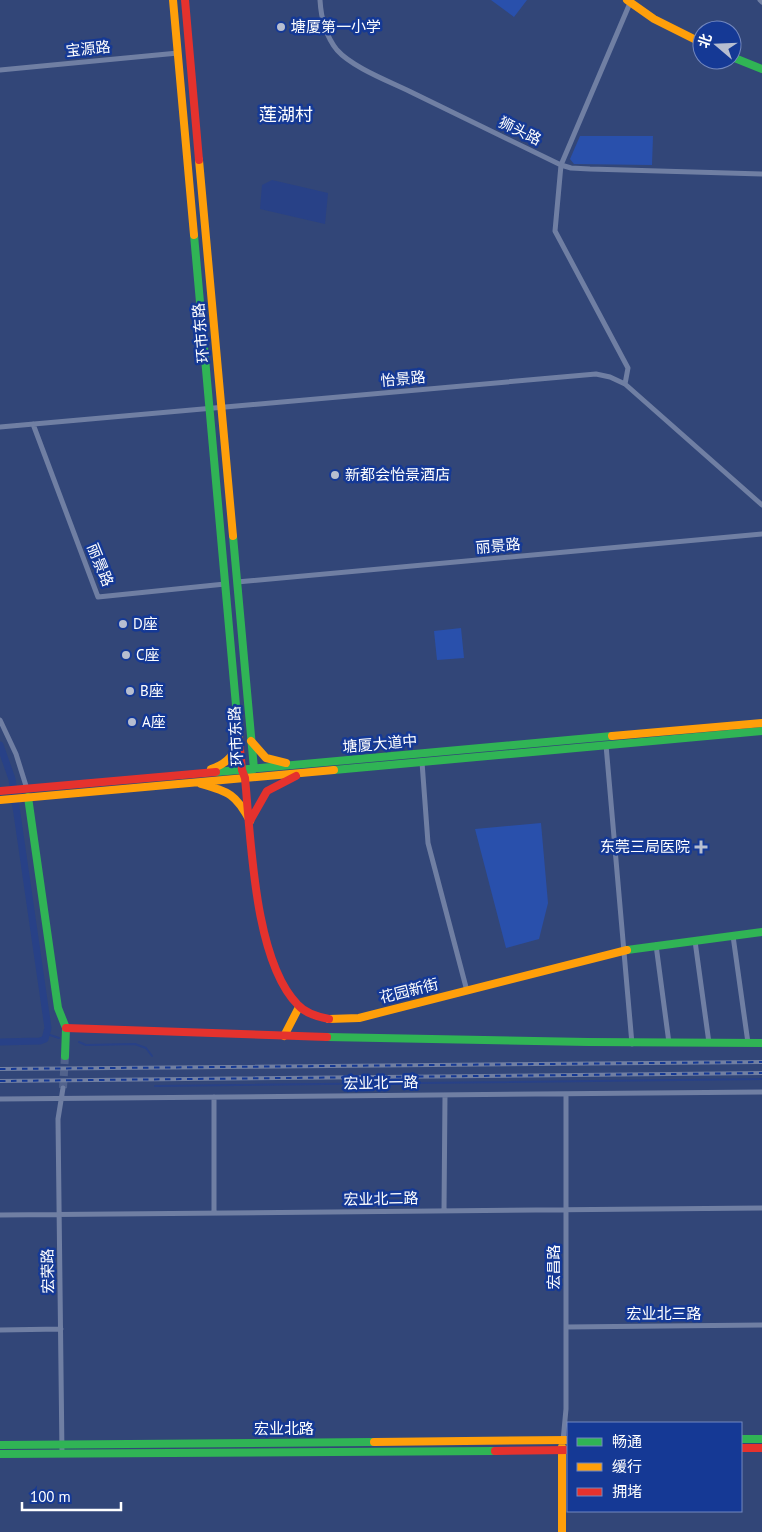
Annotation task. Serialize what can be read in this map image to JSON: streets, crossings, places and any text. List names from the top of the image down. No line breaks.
{"streets":{"main road":["环市东路","塘厦大道中","花园新街","宏业北路"],"street":["宝源路","狮头路","怡景路","丽景路","宏业北一路","宏业北二路","宏昌路","宏荣路","宏业北三路"]},"crossings":[["宝源路","环市东路"],["环市东路","怡景路"],["环市东路","丽景路"],["环市东路","塘厦大道中"],["环市东路","花园新街"],["怡景路","丽景路"],["塘厦大道中","花园新街"],["宏业北一路","宏昌路"],["宏业北一路","宏荣路"],["宏业北二路","宏昌路"],["宏业北二路","宏荣路"],["宏昌路","宏业北三路"],["宏昌路","宏业北路"],["宏荣路","宏业北路"]],"districts":["莲湖村"],"places":{"other":["塘厦第一小学","新都会怡景酒店","D座","C座","B座","A座"],"health":["东莞三局医院"]},"legend":["畅通","缓行","拥堵"],"scale_bar":"100 m","north":"left"}
